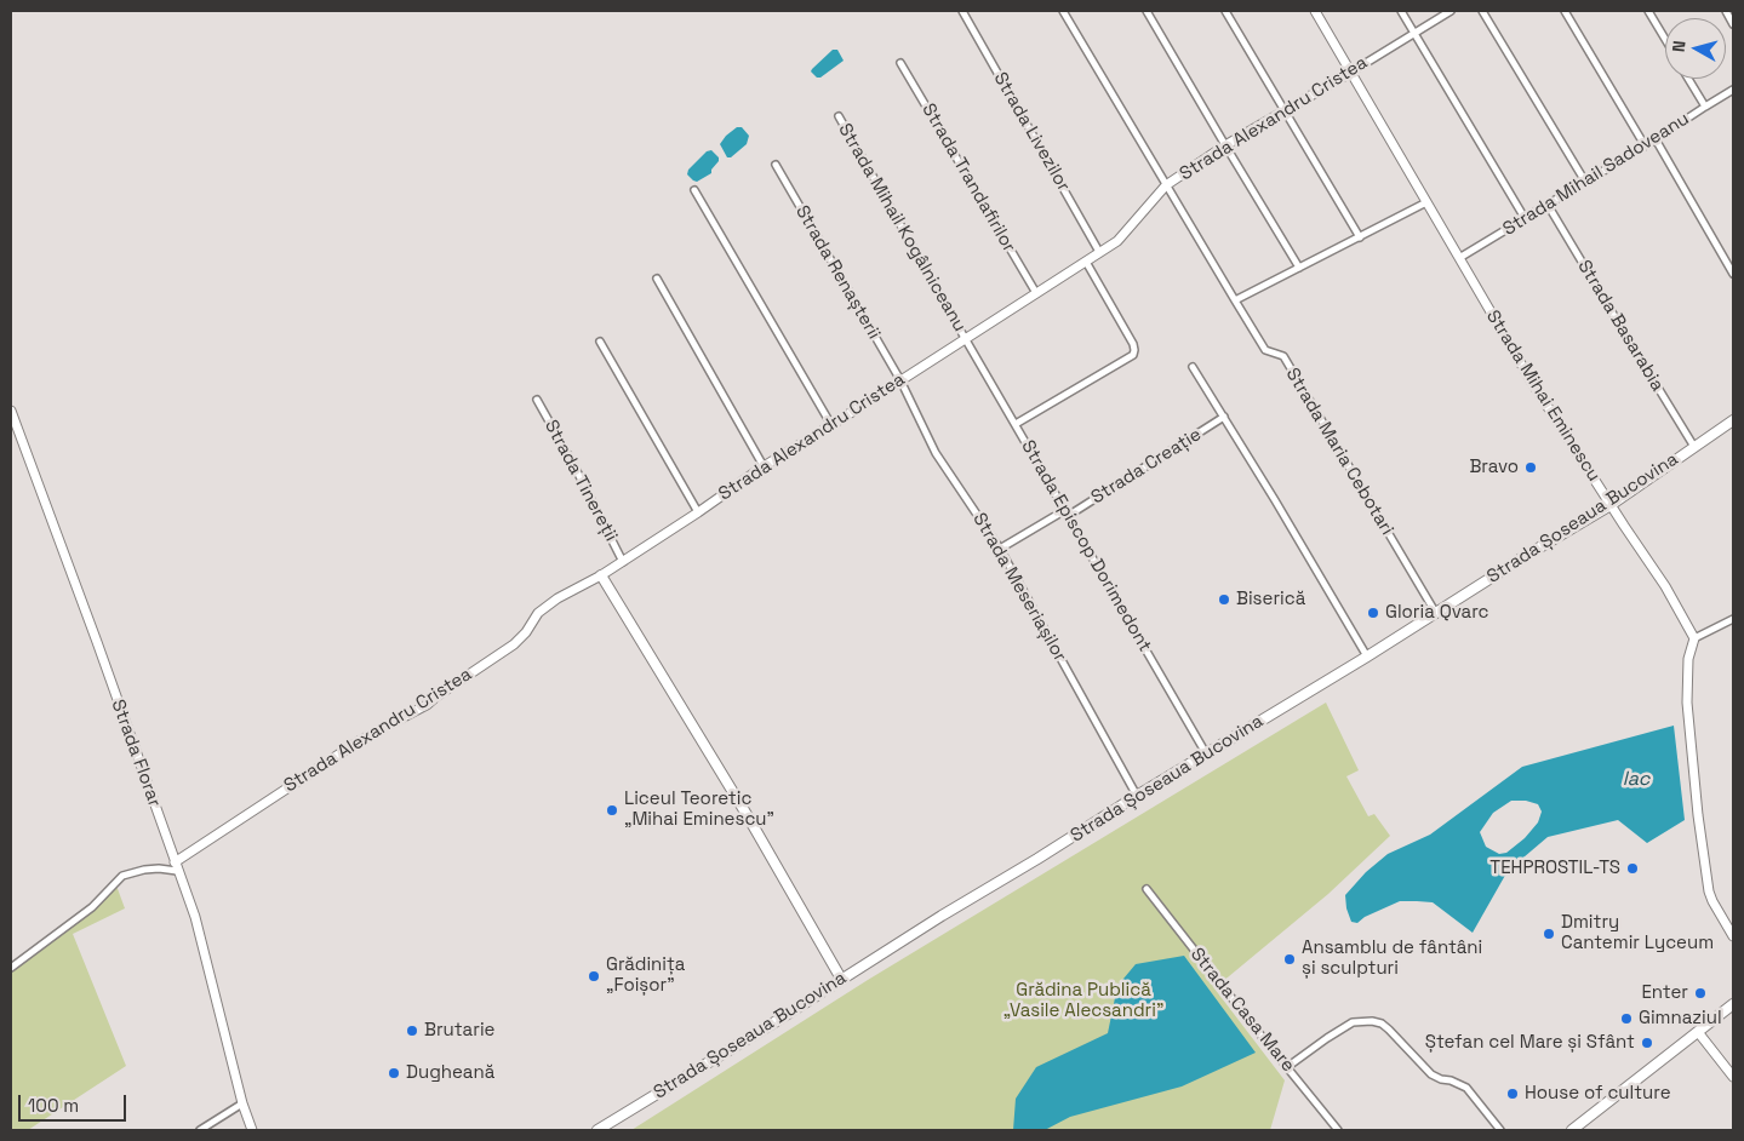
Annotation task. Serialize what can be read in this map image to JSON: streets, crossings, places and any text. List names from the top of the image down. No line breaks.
{"streets":{"main road":["Strada Șoseaua Bucovina"],"street":["Strada Alexandru Cristea","Strada Livezilor","Strada Mihail Sadoveanu","Strada Trandafirilor","Strada Mihail Kogâlniceanu","Strada Renașterii","Strada Basarabia","Strada Mihai Eminescu","Strada Maria Cebotari","Strada Creație","Strada Tinereții","Strada Episcop Dorimedont","Strada Meseriașilor","Strada Florar","Strada Casa Mare"]},"crossings":[["Strada Alexandru Cristea","Strada Livezilor"],["Strada Alexandru Cristea","Strada Trandafirilor"],["Strada Alexandru Cristea","Strada Mihail Kogâlniceanu"],["Strada Alexandru Cristea","Strada Renașterii"],["Strada Alexandru Cristea","Strada Mihai Eminescu"],["Strada Alexandru Cristea","Strada Maria Cebotari"],["Strada Alexandru Cristea","Strada Tinereții"],["Strada Alexandru Cristea","Strada Episcop Dorimedont"],["Strada Alexandru Cristea","Strada Meseriașilor"],["Strada Alexandru Cristea","Strada Florar"],["Strada Mihail Sadoveanu","Strada Basarabia"],["Strada Mihail Sadoveanu","Strada Mihai Eminescu"],["Strada Mihail Kogâlniceanu","Strada Episcop Dorimedont"],["Strada Renașterii","Strada Meseriașilor"],["Strada Basarabia","Strada Șoseaua Bucovina"],["Strada Mihai Eminescu","Strada Șoseaua Bucovina"],["Strada Maria Cebotari","Strada Șoseaua Bucovina"],["Strada Creație","Strada Episcop Dorimedont"],["Strada Creație","Strada Meseriașilor"],["Strada Șoseaua Bucovina","Strada Episcop Dorimedont"],["Strada Șoseaua Bucovina","Strada Meseriașilor"]],"water":["lac"],"parks":["Grădina Publică „Vasile Alecsandri”"],"places":["Bravo","Biserică","Gloria Qvarc","Liceul Teoretic „Mihai Eminescu”","TEHPROSTIL-TS","Dmitry Cantemir Lyceum","Ansamblu de fântâni și sculpturi","Grădinița „Foișor”","Enter","Gimnaziul","Brutarie","Ștefan cel Mare și Sfânt","Dugheană","House of culture"],"scale_bar":"100 m","north":"left"}
